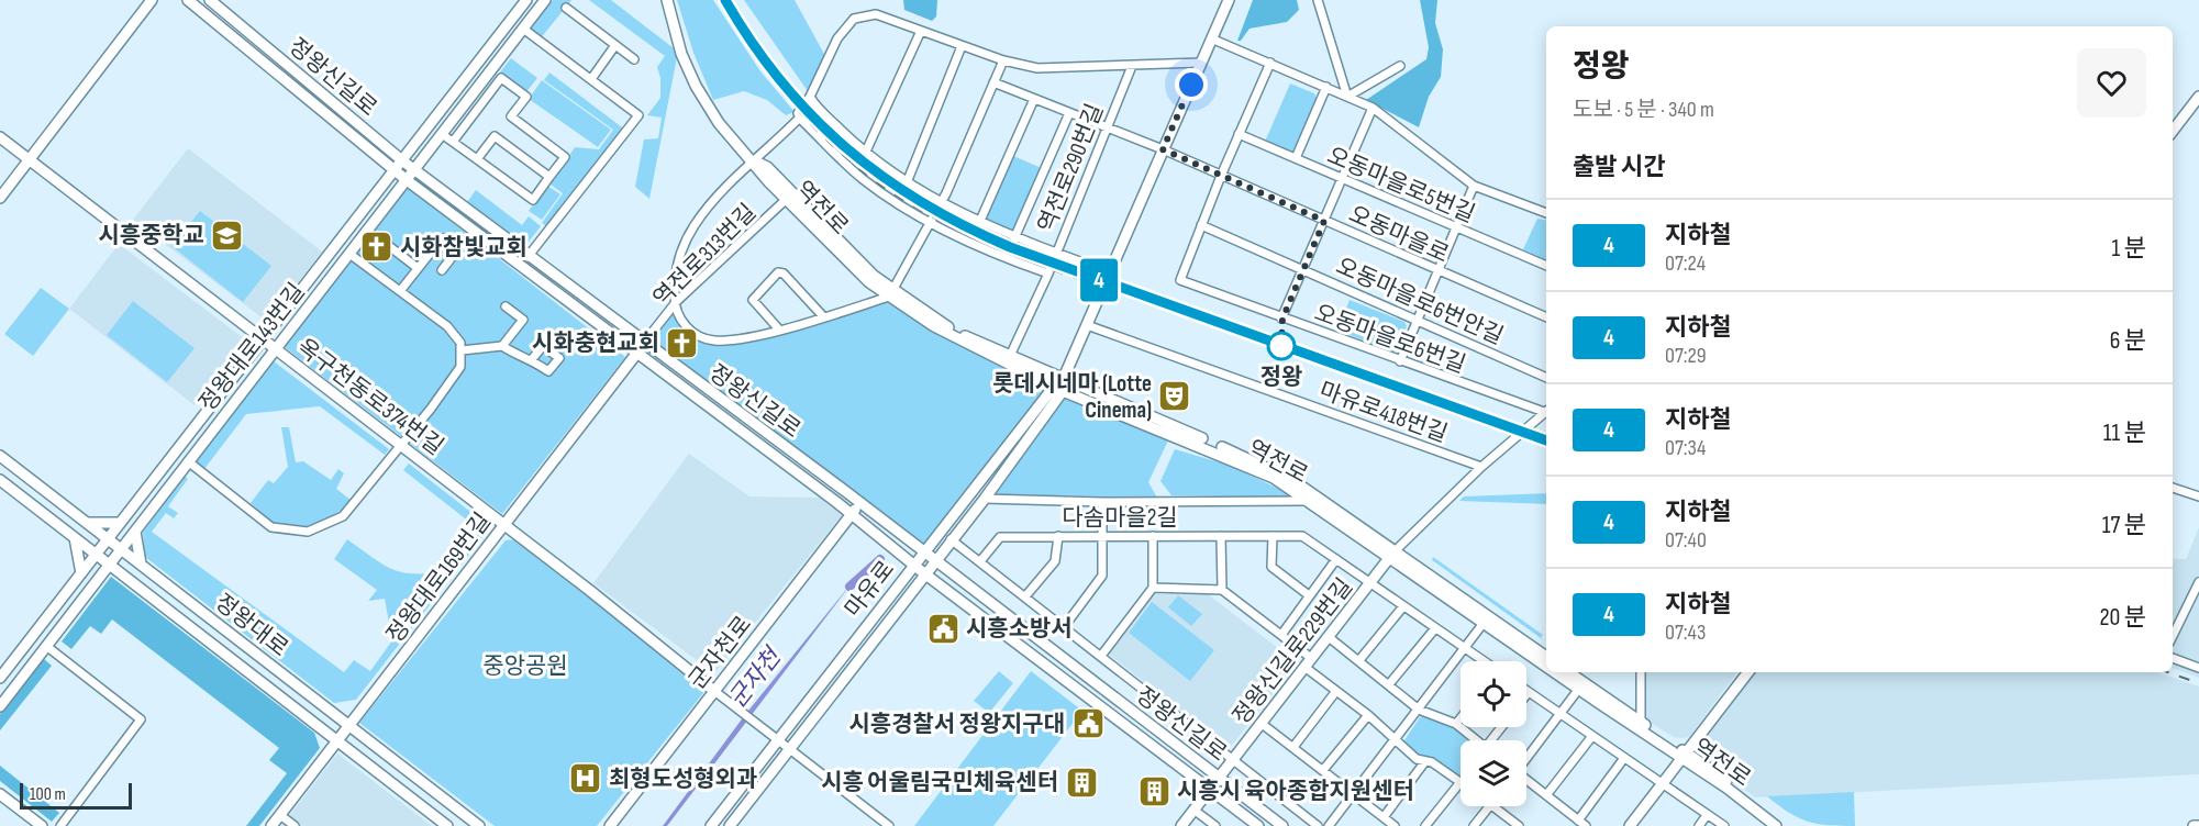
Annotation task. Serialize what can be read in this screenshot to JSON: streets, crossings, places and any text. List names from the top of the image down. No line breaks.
{"streets":{"street":["정왕신길로","역전로290번길","오동마을로5번길","역전로","오동마을로","역전로313번길","오동마을로6번안길","오동마을로6번길","정왕대로143번길","옥구천동로374번길","마유로418번길","다솜마을2길","정왕대로169번길","마유로","정왕대로","정왕신길로229번길","군자천로"]},"crossings":[["정왕신길로","역전로313번길"],["정왕신길로","정왕대로143번길"],["정왕신길로","정왕대로169번길"],["정왕신길로","마유로"],["정왕신길로","정왕신길로229번길"],["정왕신길로","군자천로"],["역전로290번길","역전로"],["역전로290번길","오동마을로"],["역전로","역전로313번길"],["역전로","마유로"],["역전로","정왕신길로229번길"],["오동마을로","오동마을로6번길"],["오동마을로","마유로"],["역전로313번길","정왕대로169번길"],["오동마을로6번안길","오동마을로6번길"],["정왕대로143번길","옥구천동로374번길"],["정왕대로143번길","정왕대로"],["옥구천동로374번길","정왕대로169번길"],["옥구천동로374번길","군자천로"],["마유로418번길","마유로"],["다솜마을2길","정왕신길로229번길"],["정왕대로169번길","정왕대로"]],"water":["군자천"],"parks":["중앙공원"],"places":{"school or university":["시흥중학교"],"church":["시화참빛교회","시화충현교회"],"other":["정왕"],"theatre":["롯데시네마 (Lotte Cinema)"],"public building":["시흥소방서","시흥경찰서 정왕지구대"],"hospital":["최형도성형외과"],"building":["시흥 어울림국민체육센터","시흥시 육아종합지원센터"]},"lines":["metro line 4"],"scale_bar":"100 m","page":{"on_map":"4","heading":[["정왕","도보 · 5 분 · 340 m"],"출발 시간"],"list":[{"mark":"4","name":"지하철","note":"07:24","value":"1 분"},{"mark":"4","name":"지하철","note":"07:29","value":"6 분"},{"mark":"4","name":"지하철","note":"07:34","value":"11 분"},{"mark":"4","name":"지하철","note":"07:40","value":"17 분"},{"mark":"4","name":"지하철","note":"07:43","value":"20 분"}],"scale":"100 m"}}
